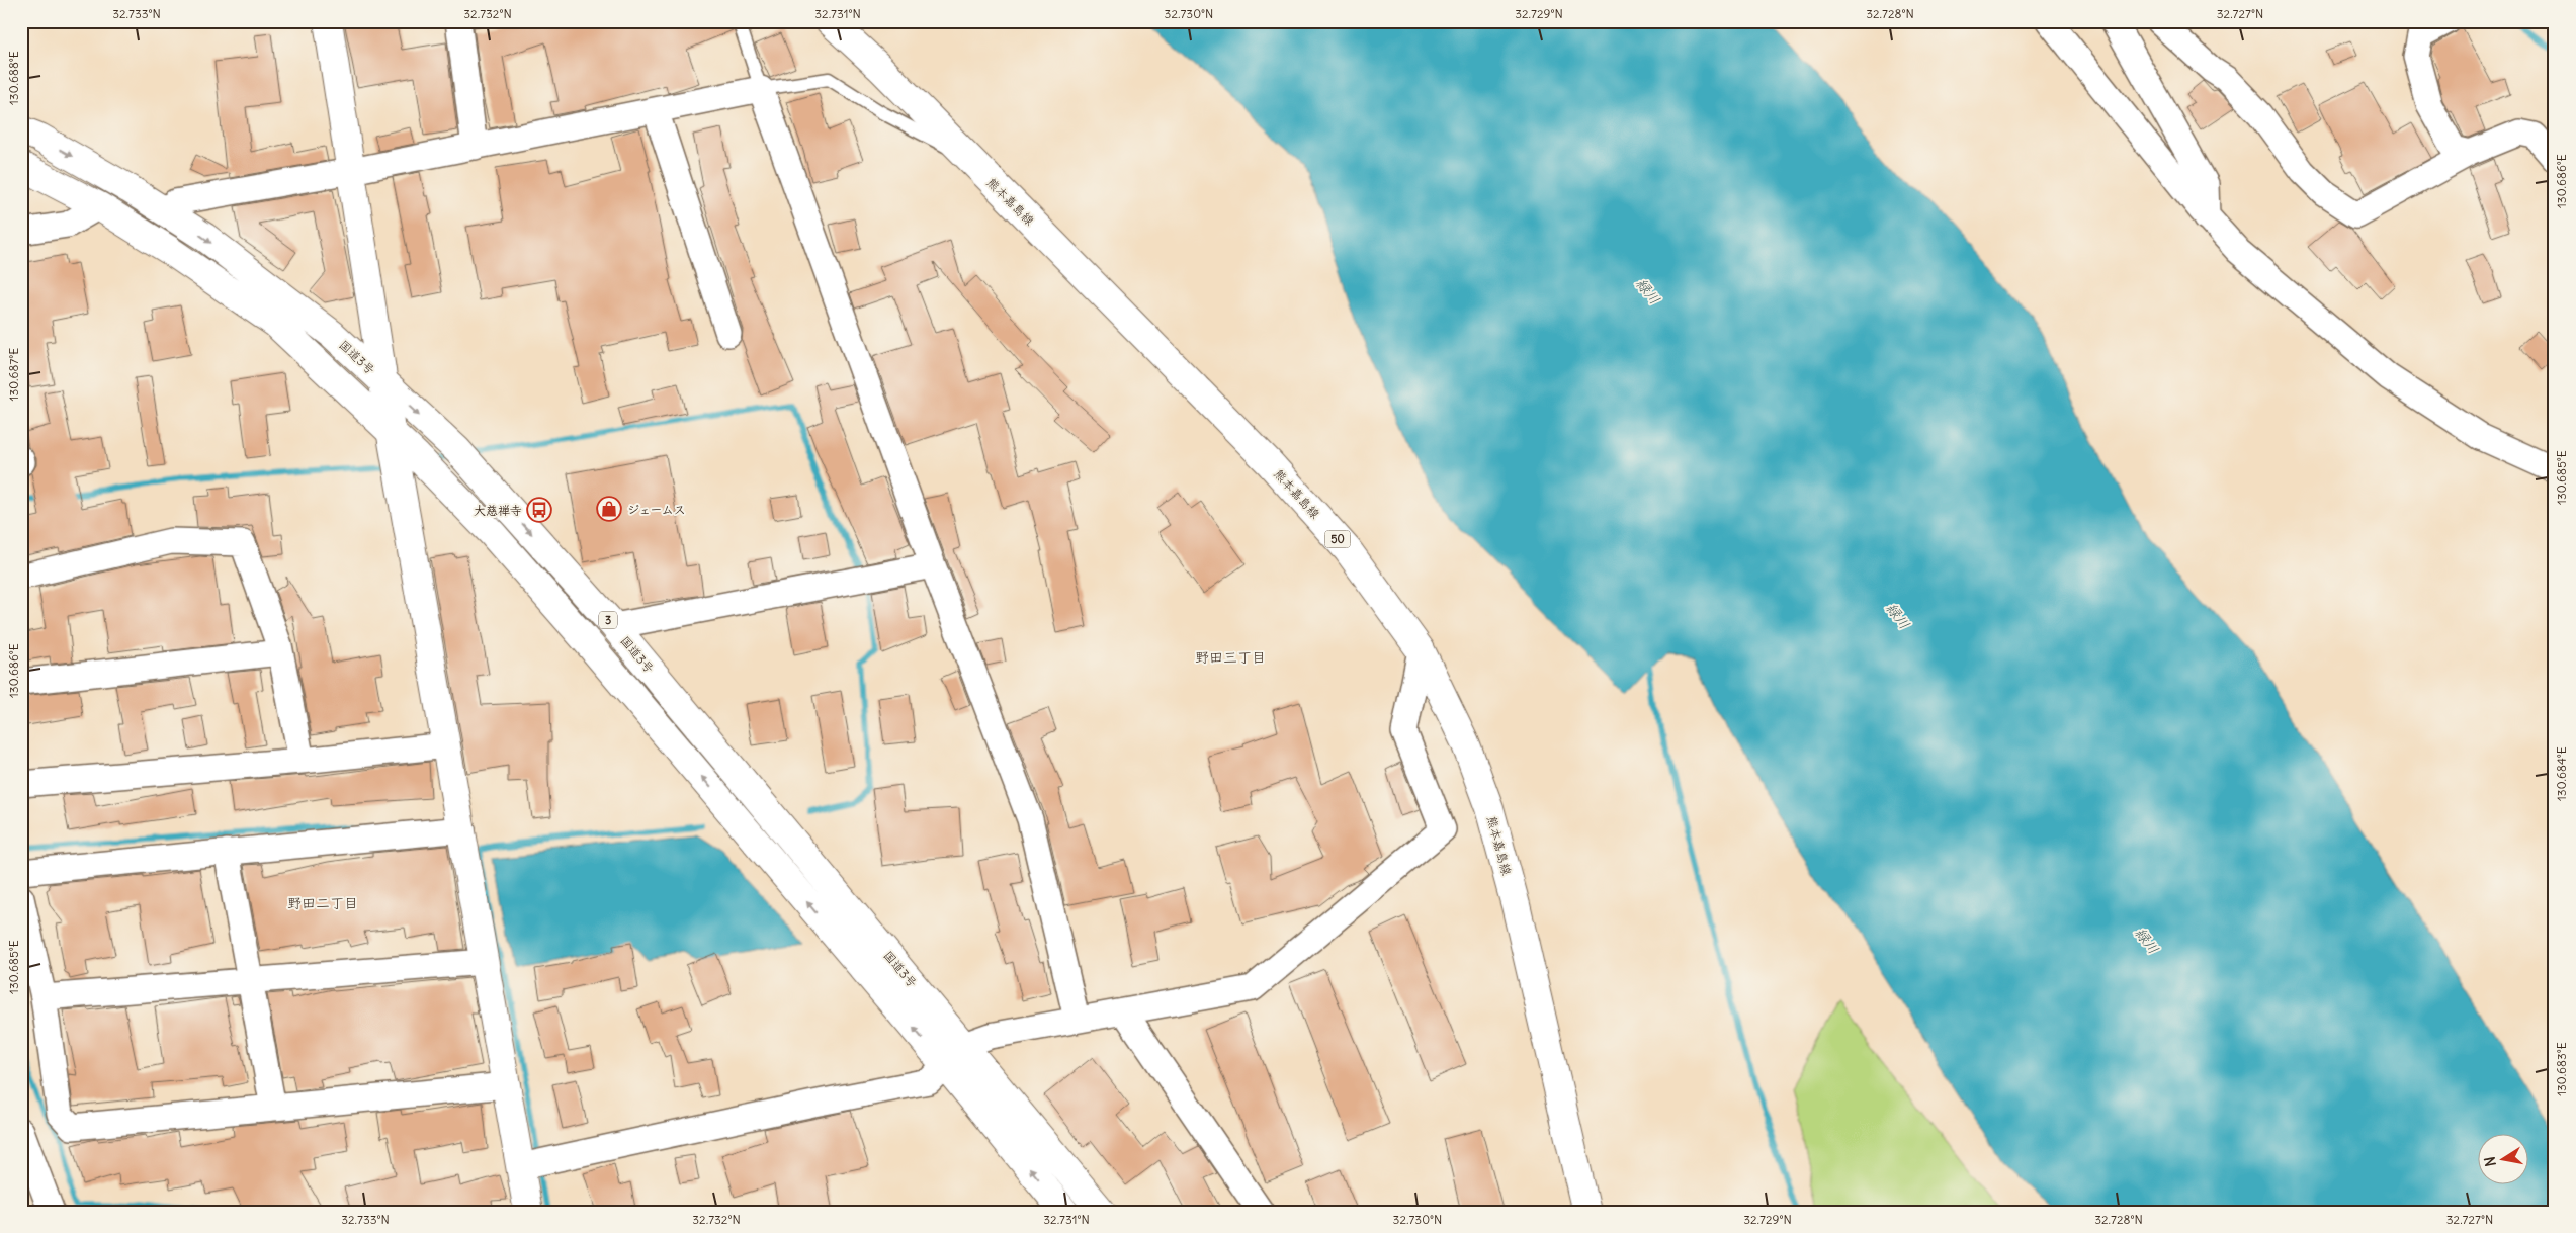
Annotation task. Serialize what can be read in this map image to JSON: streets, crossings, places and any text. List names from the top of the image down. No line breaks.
{"streets":{"main road":["熊本嘉島線","国道3号","50","3"]},"districts":["野田三丁目","野田二丁目"],"water":["緑川"],"places":{"shop":["ジェームス"],"bus stop":["大慈禅寺"]},"north":"left","coordinates":["32.733°N","32.732°N","32.731°N","32.730°N","32.729°N","32.728°N","32.727°N","130.688°E","130.686°E","130.687°E","130.685°E","130.684°E","130.683°E"]}
